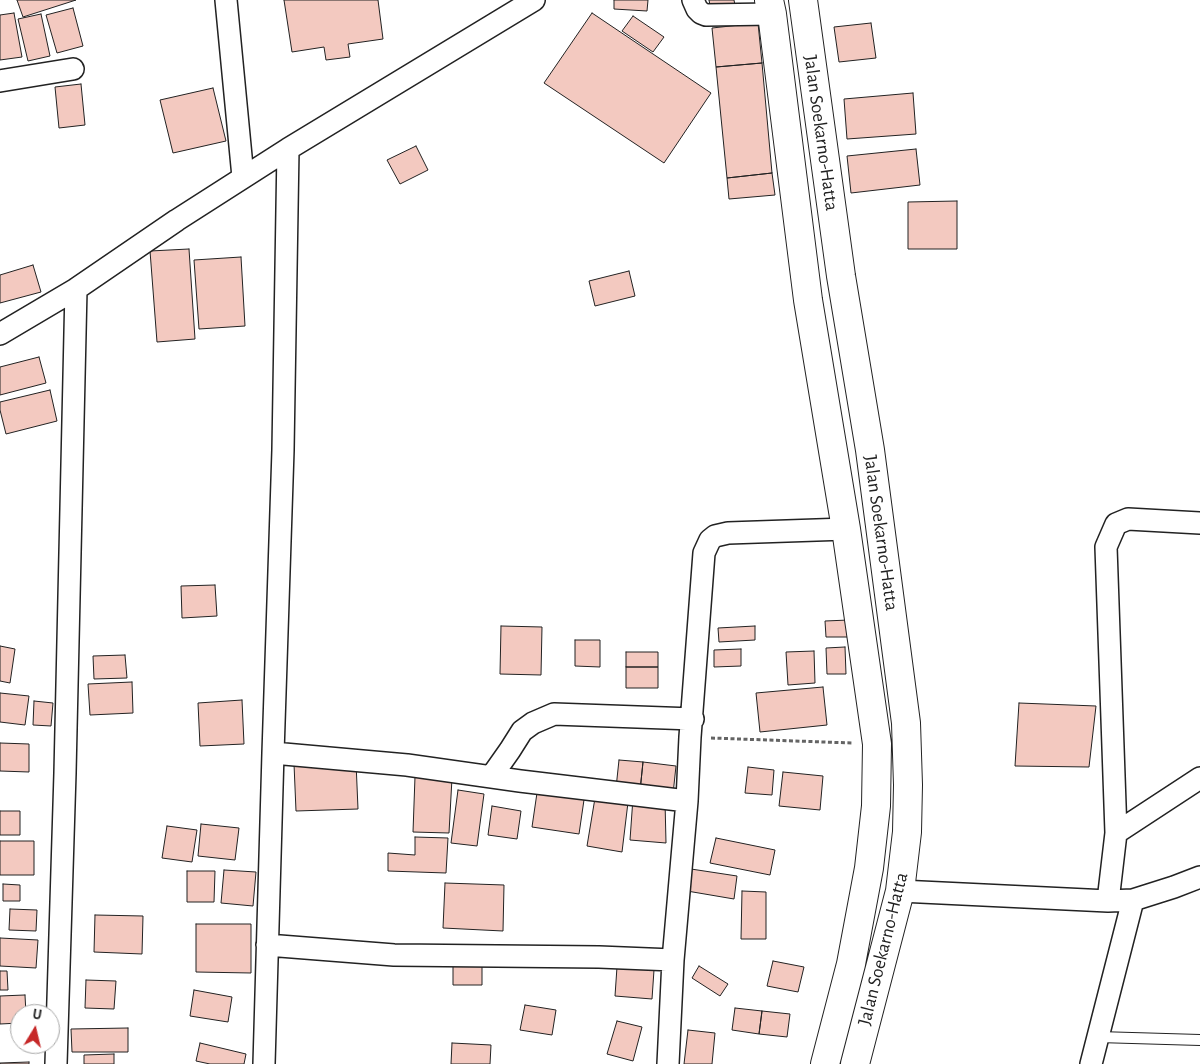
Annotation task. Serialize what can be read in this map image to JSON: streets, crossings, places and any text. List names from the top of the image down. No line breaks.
{"streets":{"main road":["Jalan Soekarno-Hatta"]},"north":"top"}
